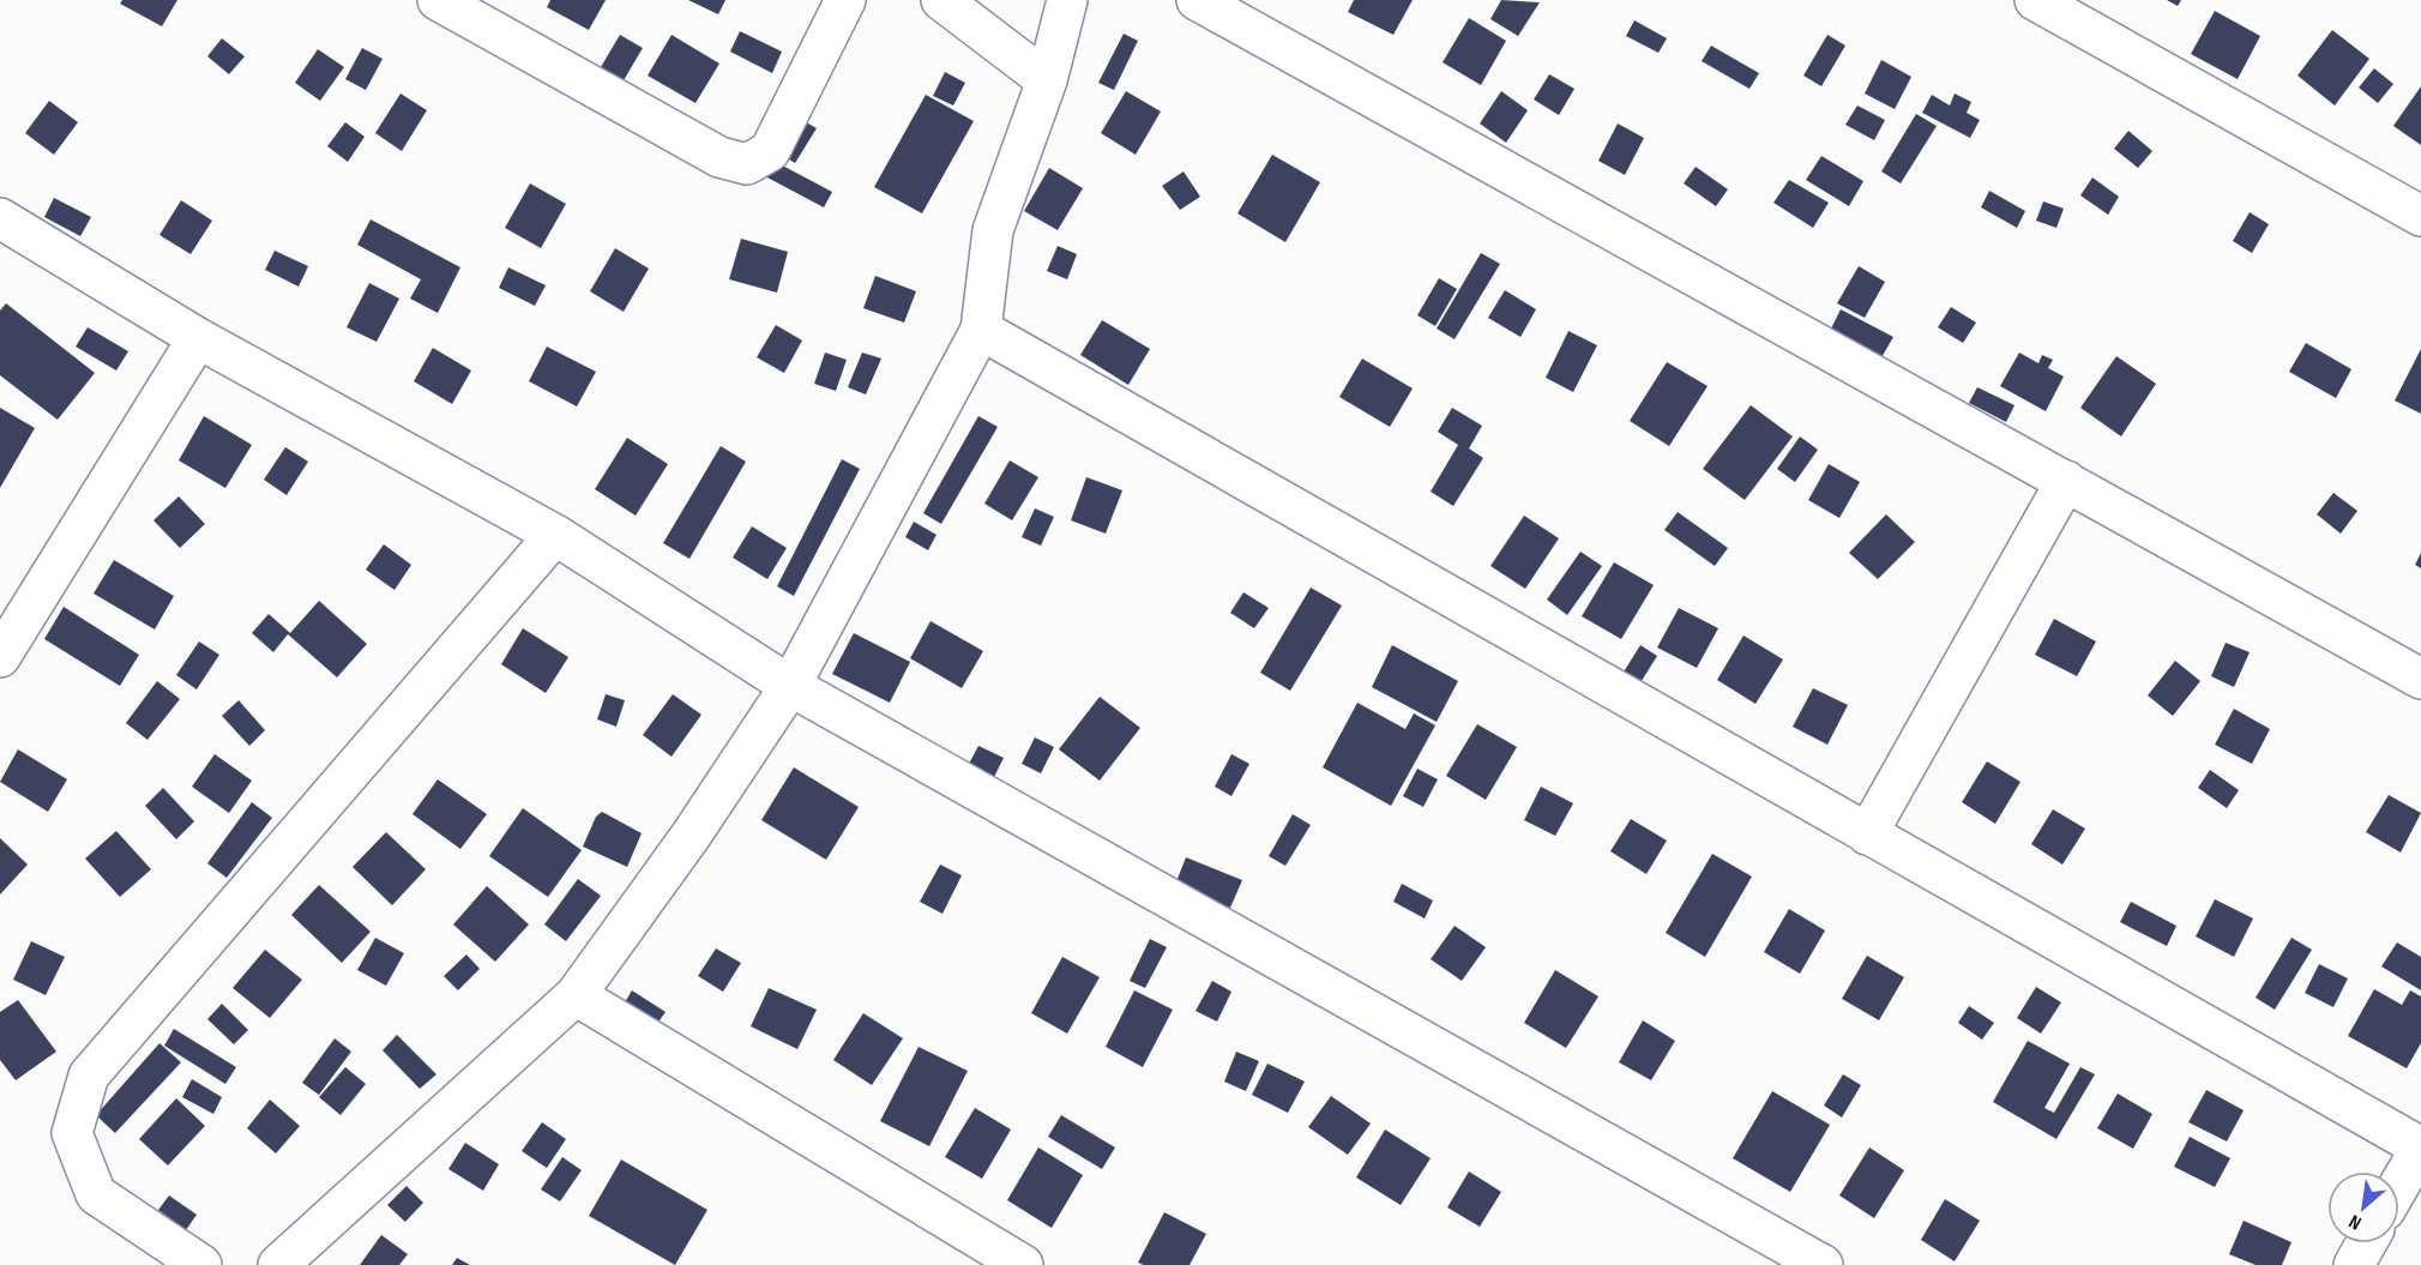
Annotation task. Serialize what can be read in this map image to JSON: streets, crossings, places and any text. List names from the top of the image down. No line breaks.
{"north":"bottom left"}
